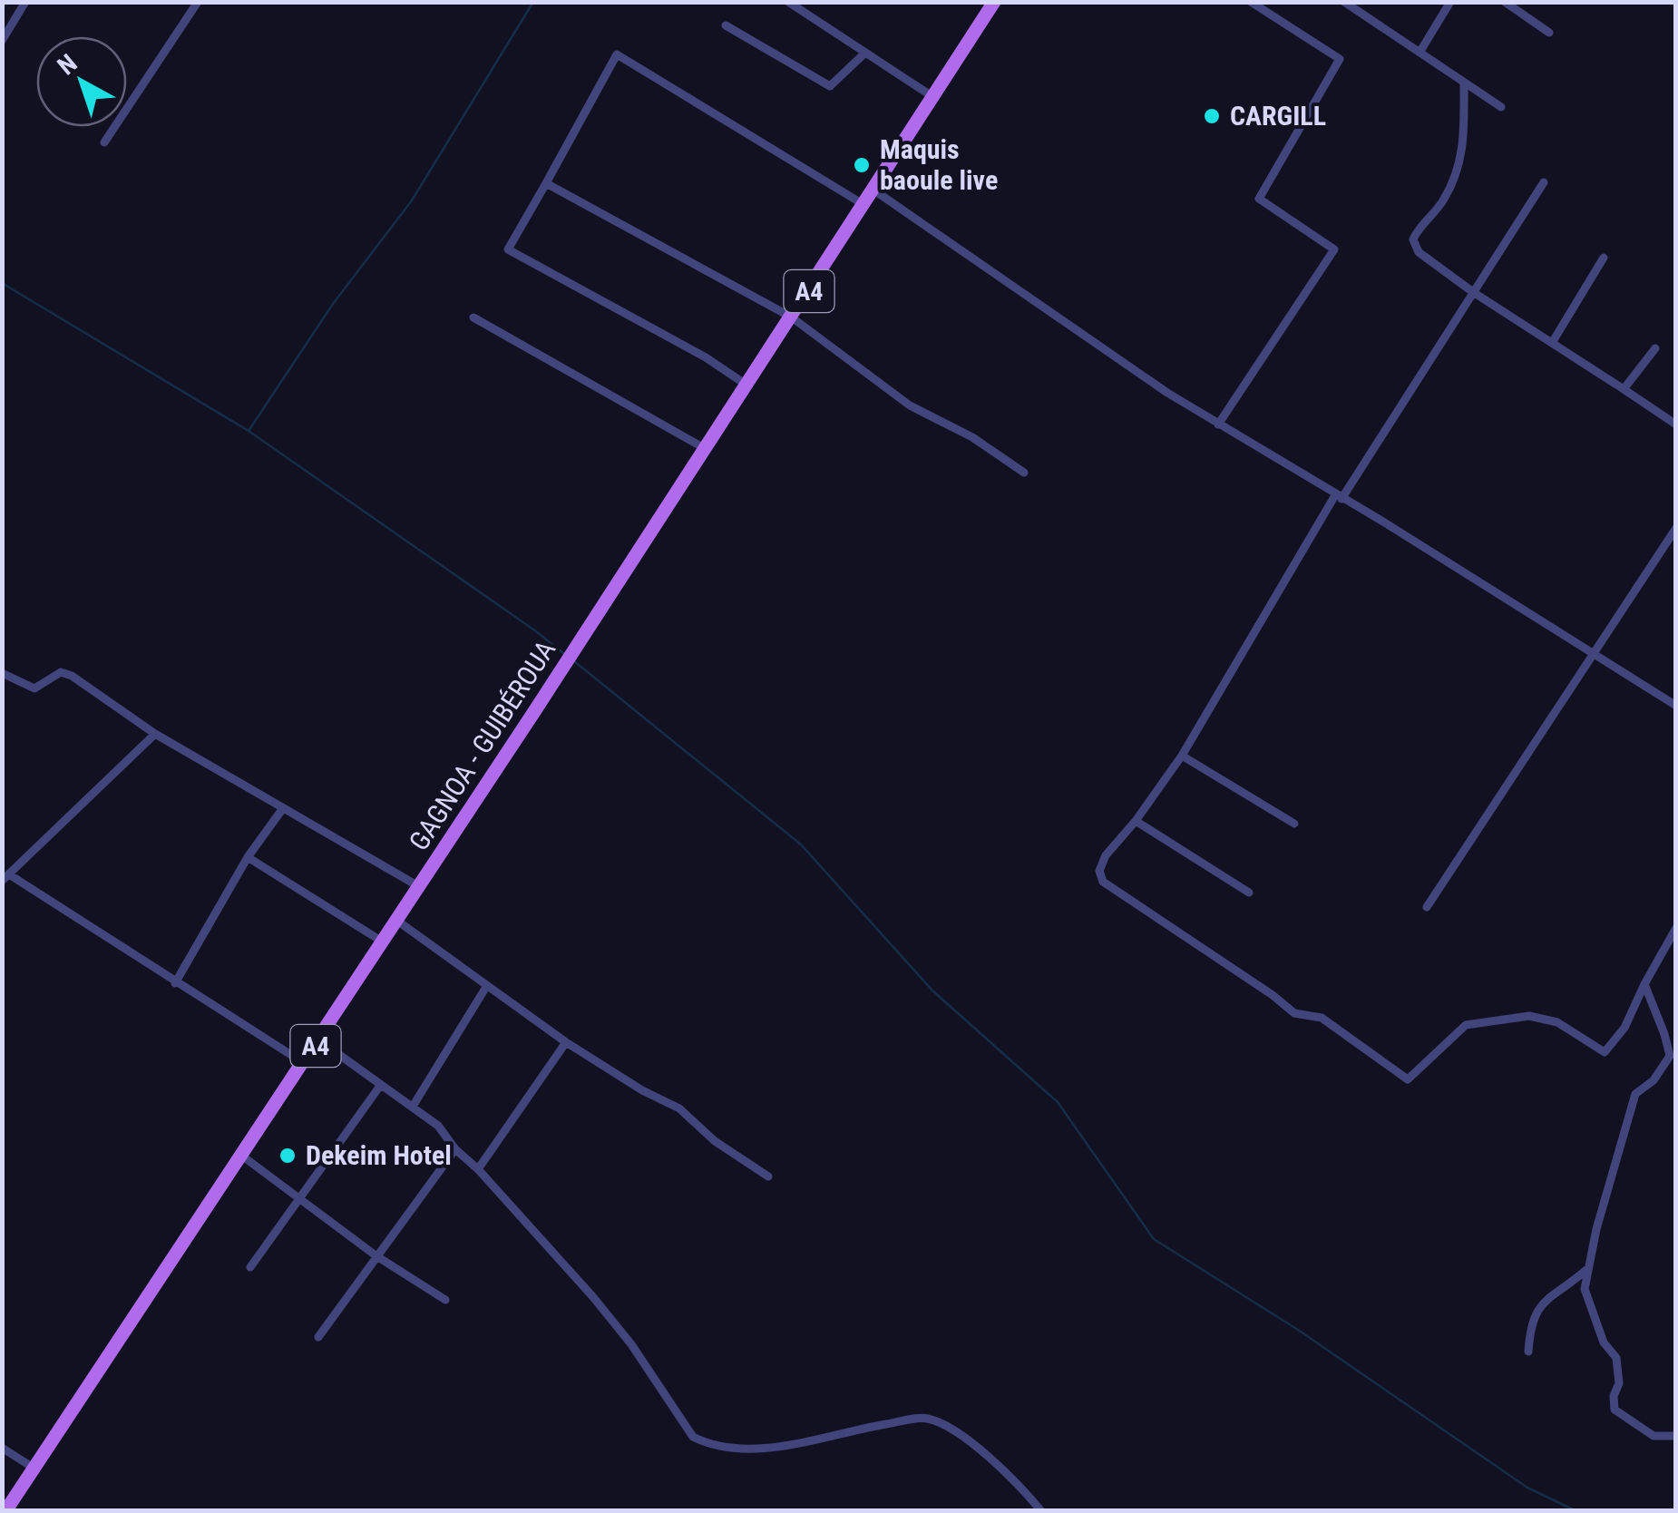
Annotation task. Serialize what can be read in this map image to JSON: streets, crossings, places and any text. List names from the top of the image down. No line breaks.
{"streets":{"main road":["A4","GAGNOA - GUIBÉROUA"]},"places":["CARGILL","Maquis baoule live","Dekeim Hotel"],"north":"top left"}
